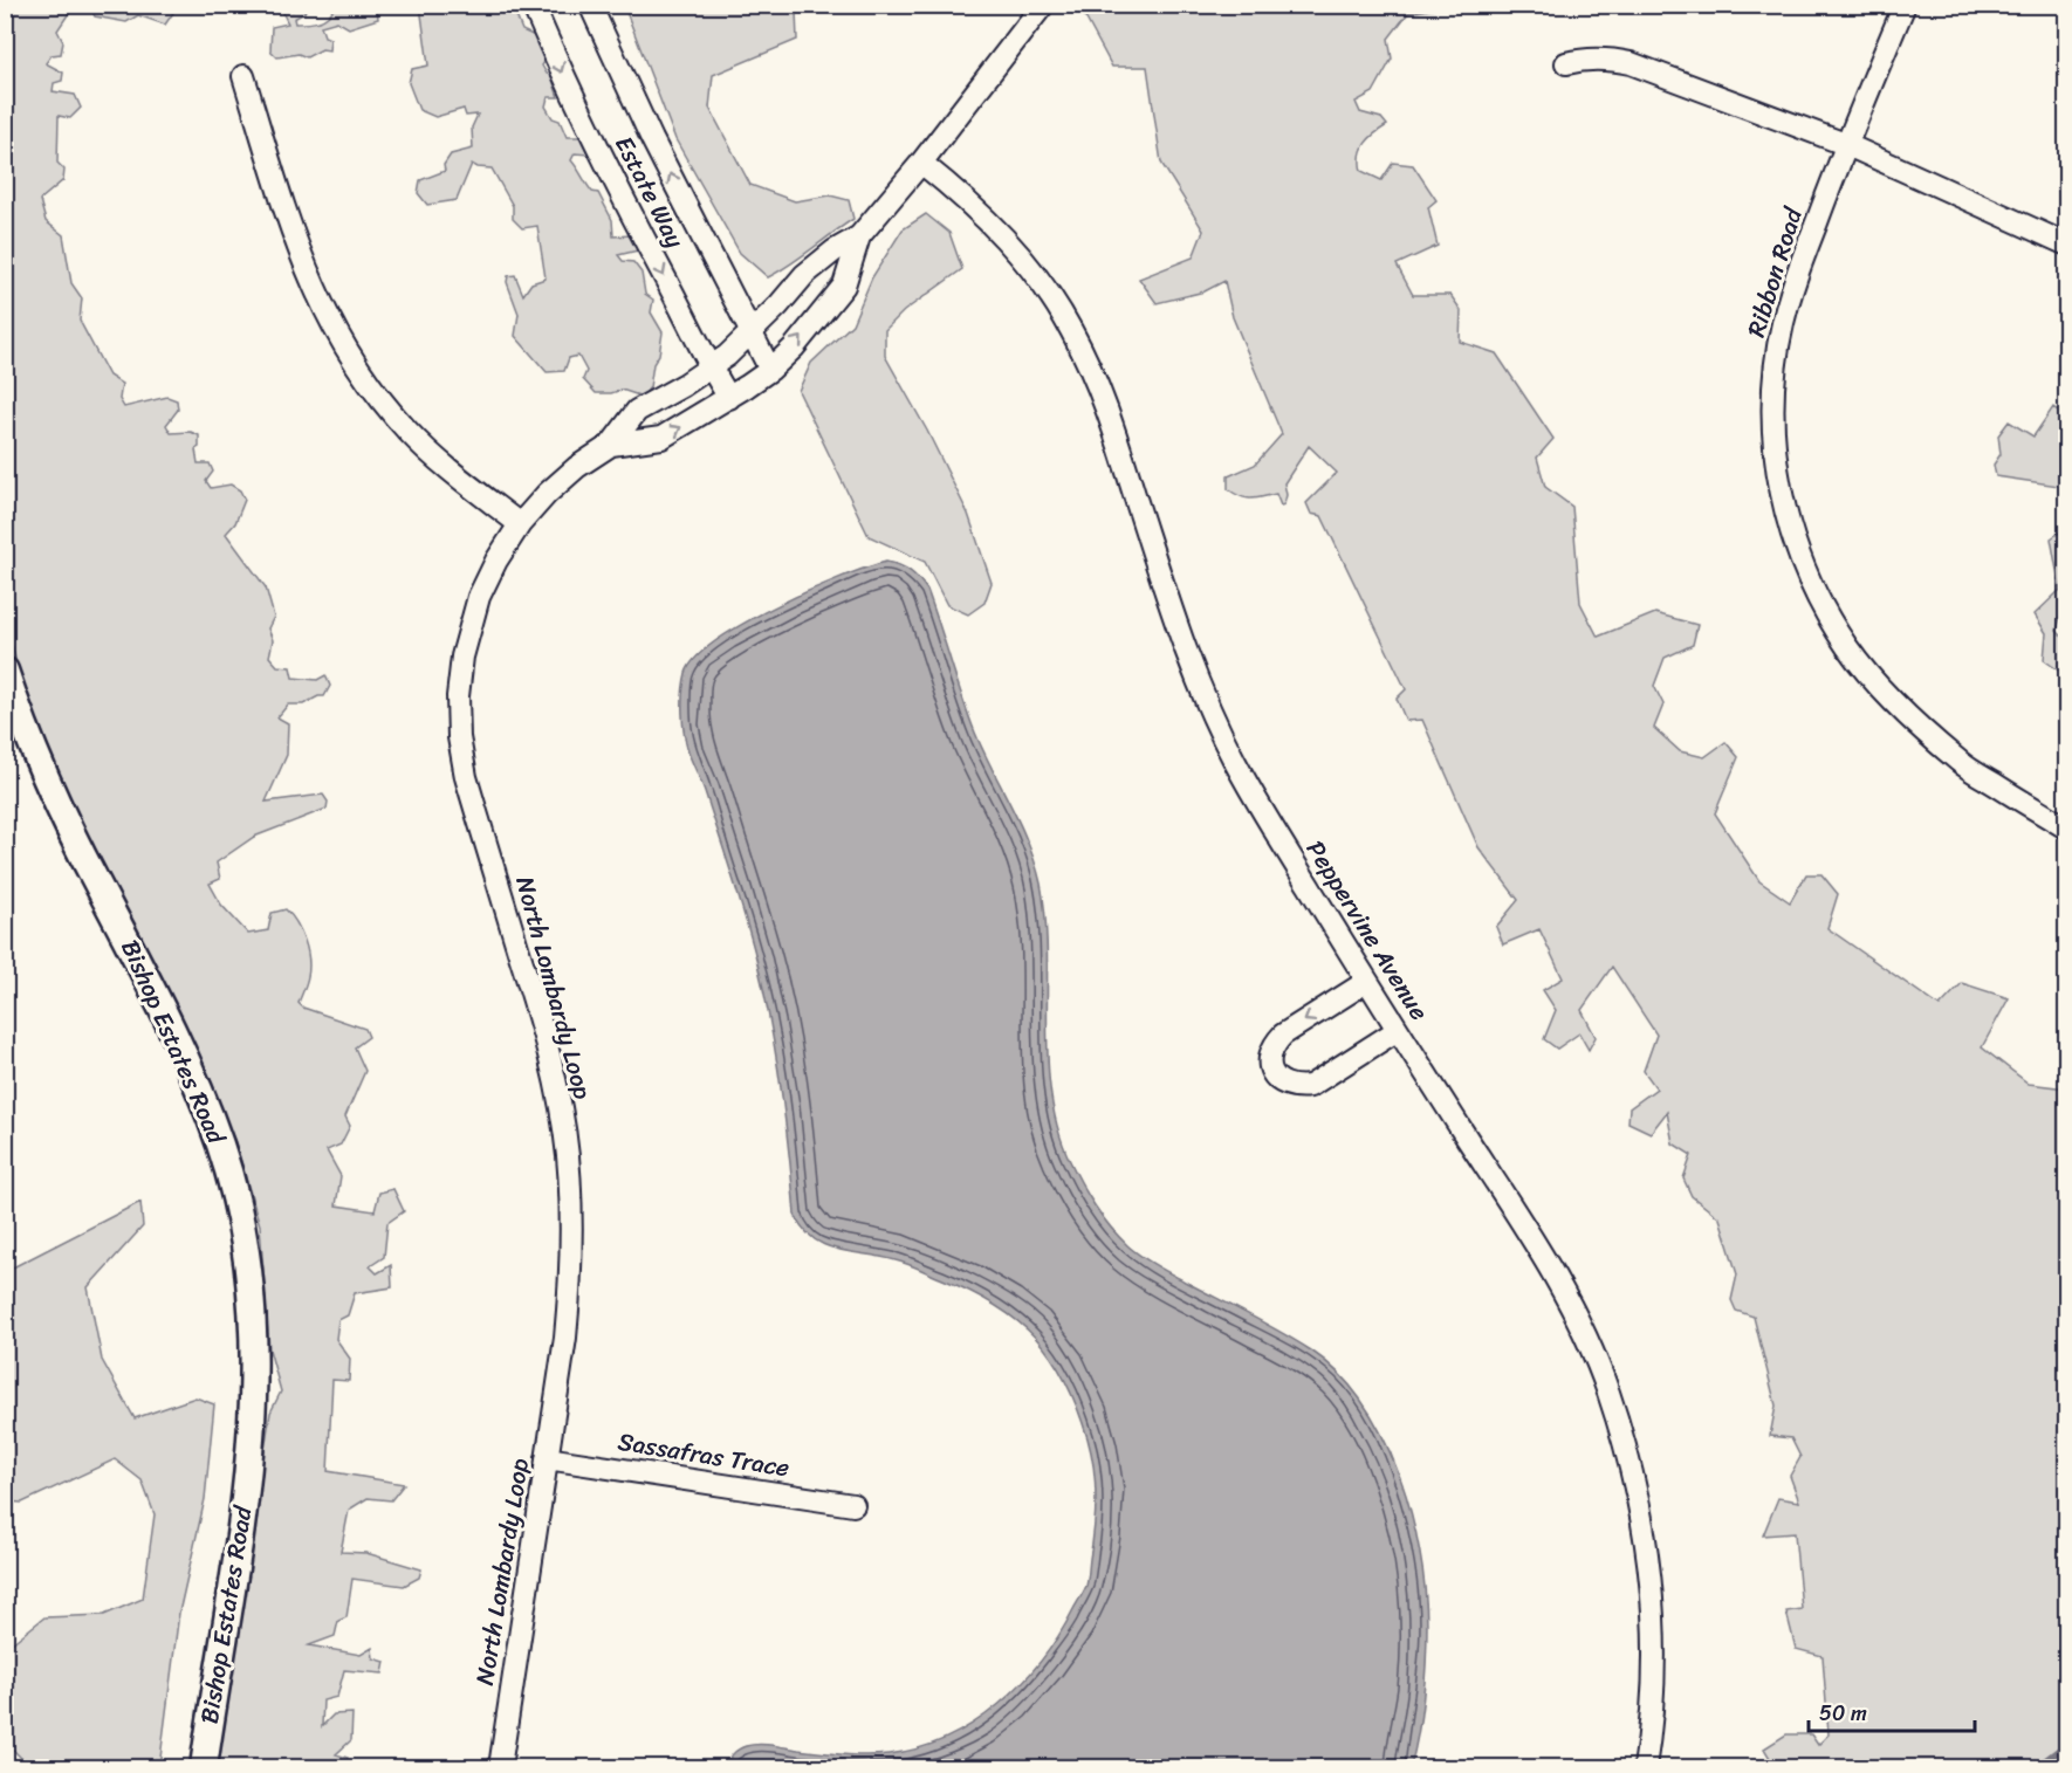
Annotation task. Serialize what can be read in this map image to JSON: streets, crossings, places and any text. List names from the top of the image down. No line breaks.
{"streets":{"street":["Estate Way","Ribbon Road","Peppervine Avenue","North Lombardy Loop","Bishop Estates Road","Sassafras Trace"]},"crossings":[["Estate Way","North Lombardy Loop"],["North Lombardy Loop","Sassafras Trace"]],"scale_bar":"50 m"}
